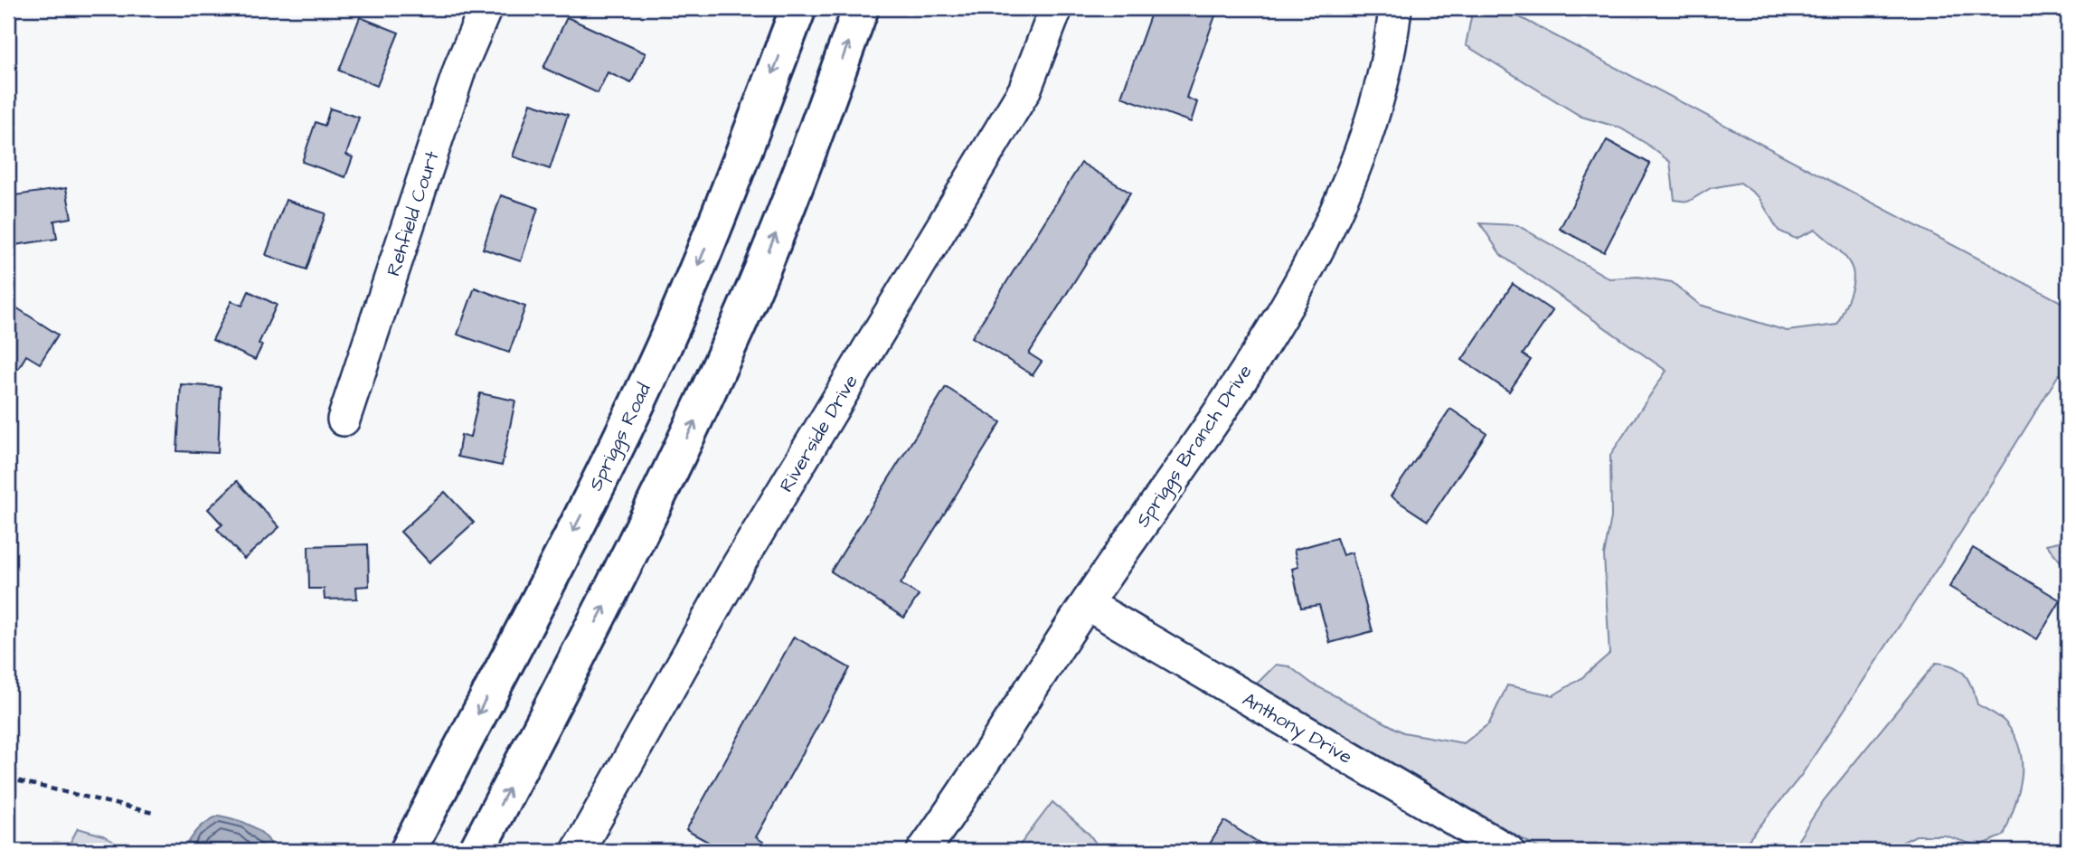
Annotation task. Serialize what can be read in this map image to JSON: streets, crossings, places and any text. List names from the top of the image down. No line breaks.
{"streets":{"main road":["Spriggs Road"],"street":["Rehfield Court","Riverside Drive","Spriggs Branch Drive","Anthony Drive"]},"crossings":[["Spriggs Branch Drive","Anthony Drive"]]}
